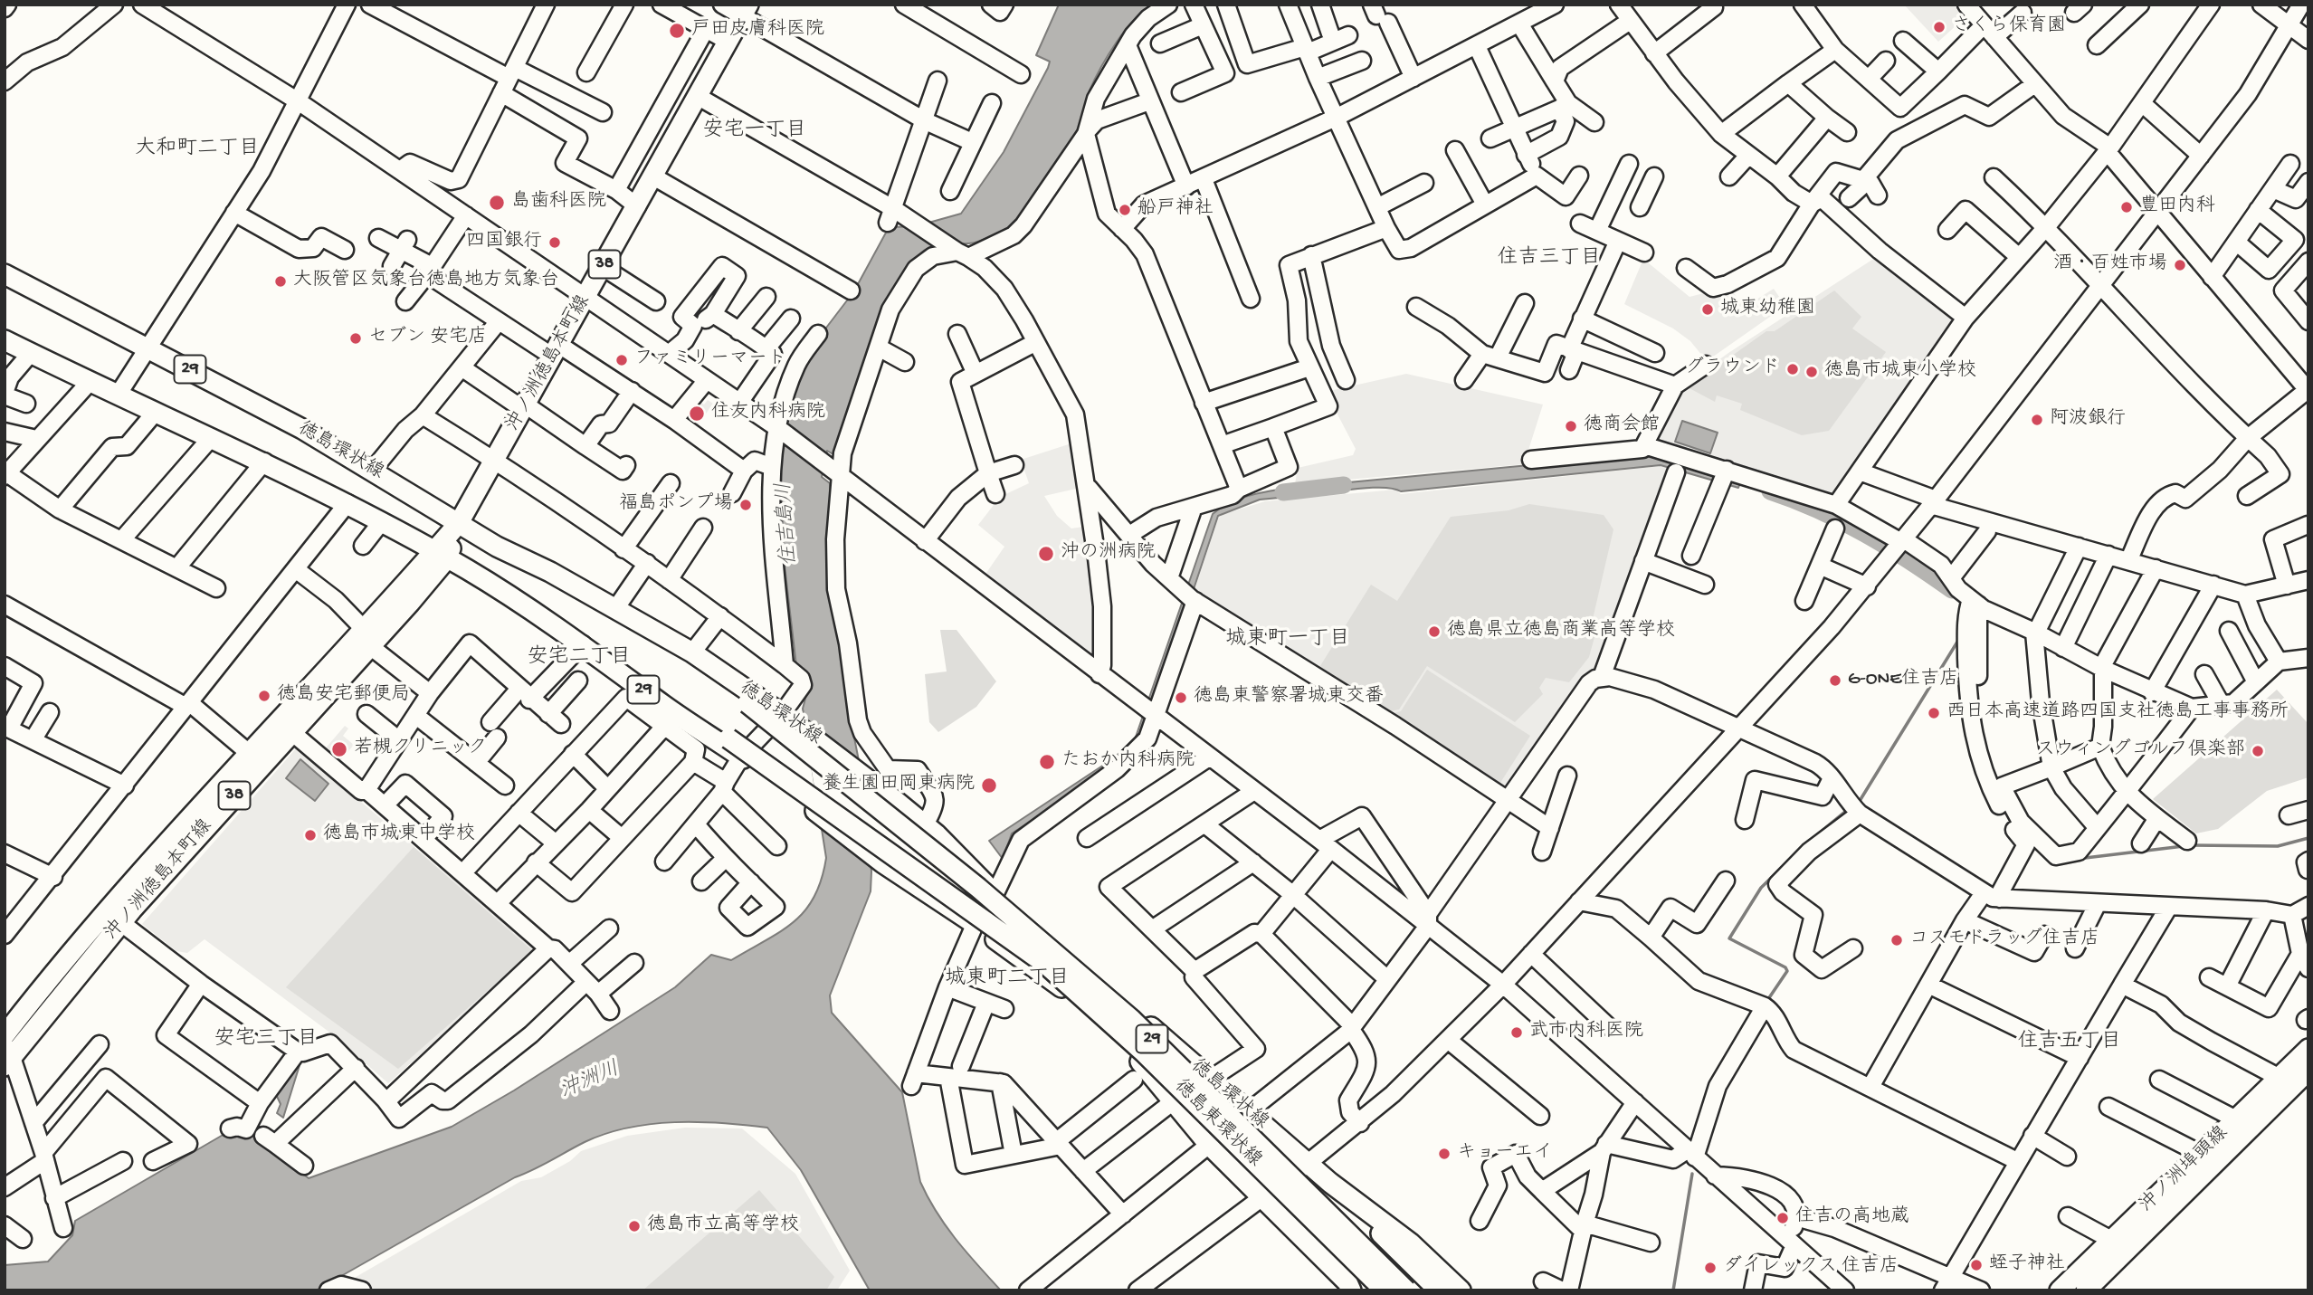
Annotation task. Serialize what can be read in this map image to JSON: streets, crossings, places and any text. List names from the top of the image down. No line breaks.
{"streets":{"main road":["38","沖ノ洲徳島本町線","29","徳島環状線","徳島東環状線","沖ノ洲埠頭線"]},"crossings":[["沖ノ洲徳島本町線","徳島環状線"],["29","徳島環状線"],["徳島環状線","徳島東環状線"]],"districts":["安宅一丁目","大和町二丁目","住吉三丁目","城東町一丁目","安宅二丁目","城東町二丁目","安宅三丁目","住吉五丁目"],"water":["住吉島川","沖洲川"],"places":["さくら保育園","戸田皮膚科医院","島歯科医院","豊田内科","船戸神社","四国銀行","酒・百姓市場","大阪管区気象台徳島地方気象台","城東幼稚園","セブン 安宅店","ファミリーマート","グラウンド","徳島市城東小学校","住友内科病院","阿波銀行","徳商会館","福島ポンプ場","沖の洲病院","徳島県立徳島商業高等学校","G-ONE住吉店","徳島安宅郵便局","徳島東警察署城東交番","西日本高速道路四国支社徳島工事事務所","若槻クリニック","スウィングゴルフ倶楽部","たおか内科病院","養生園田岡東病院","徳島市城東中学校","コスモドラッグ住吉店","武市内科医院","キョーエイ","住吉の高地蔵","徳島市立高等学校","蛭子神社","ダイレックス 住吉店"]}
